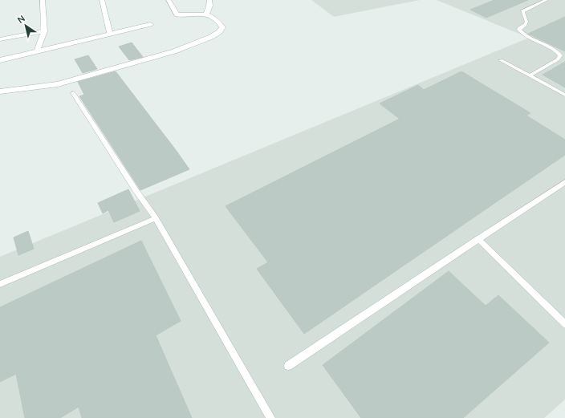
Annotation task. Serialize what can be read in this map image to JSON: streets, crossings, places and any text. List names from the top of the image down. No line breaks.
{"north":"top left"}
